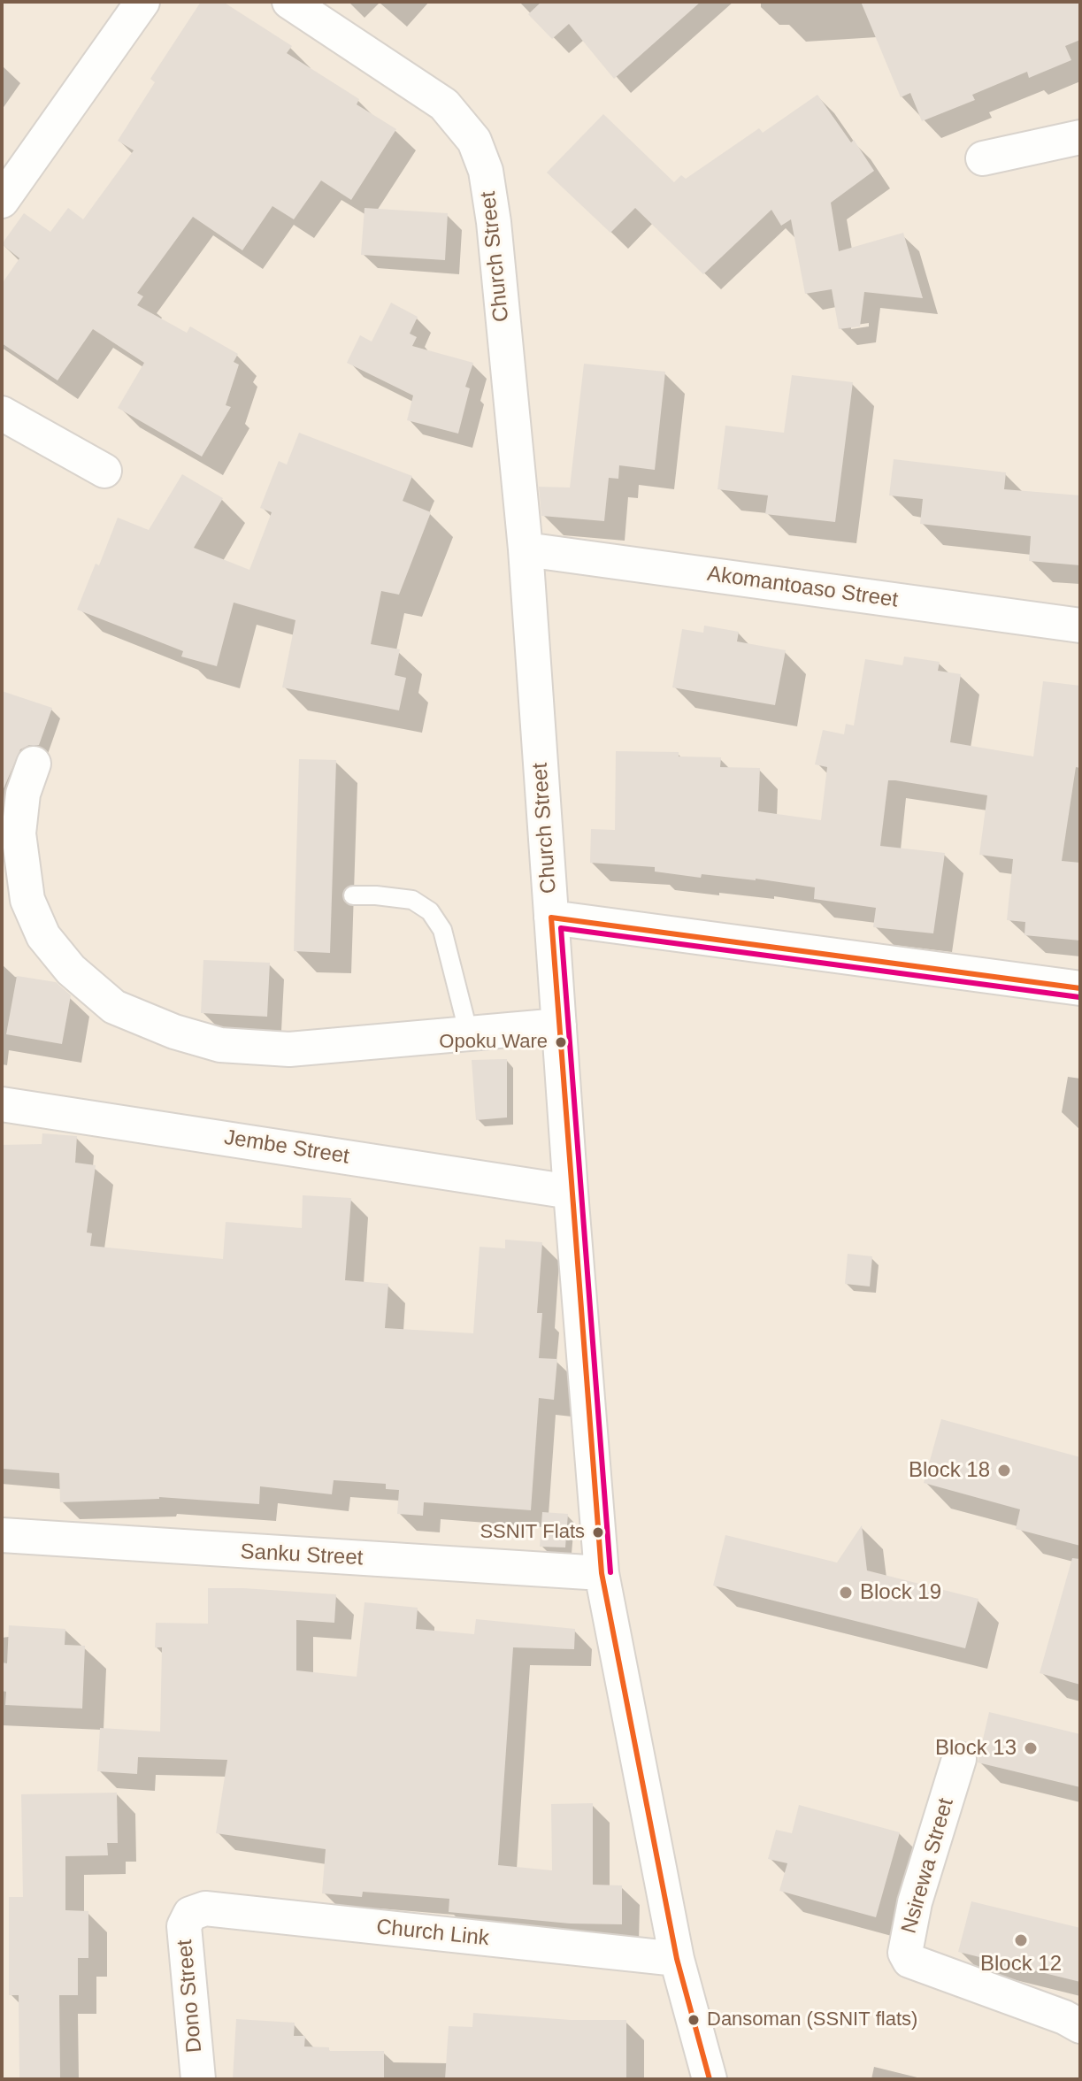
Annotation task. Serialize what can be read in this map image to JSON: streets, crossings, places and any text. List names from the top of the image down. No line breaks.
{"streets":{"street":["Church Street","Akomantoaso Street","Jembe Street","Sanku Street","Nsirewa Street","Church Link","Dono Street"]},"crossings":[["Church Street","Akomantoaso Street"],["Church Street","Jembe Street"],["Church Street","Sanku Street"],["Church Street","Church Link"],["Church Link","Dono Street"]],"places":["Opoku Ware","Block 18","SSNIT Flats","Block 19","Block 13","Block 12","Dansoman (SSNIT flats)"]}
